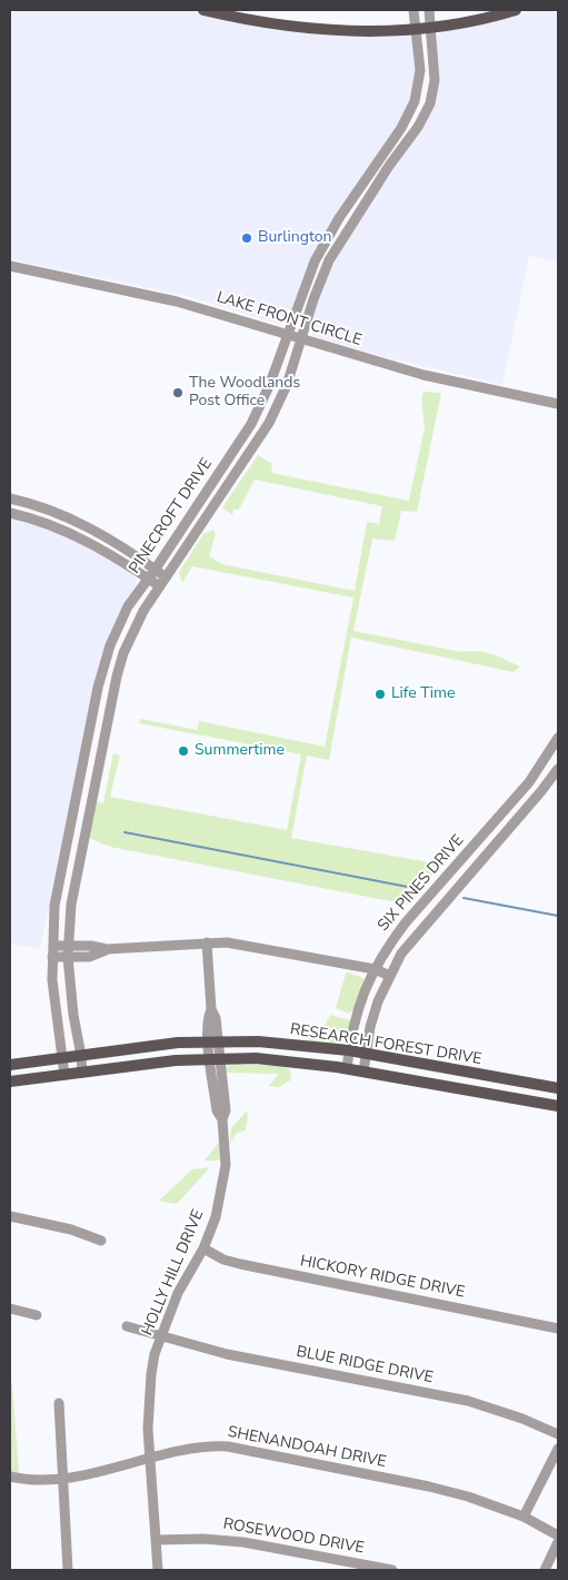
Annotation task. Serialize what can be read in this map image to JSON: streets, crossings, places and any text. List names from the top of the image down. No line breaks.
{"streets":{"main road":["RESEARCH FOREST DRIVE"],"street":["LAKE FRONT CIRCLE","PINECROFT DRIVE","SIX PINES DRIVE","HOLLY HILL DRIVE","HICKORY RIDGE DRIVE","BLUE RIDGE DRIVE","SHENANDOAH DRIVE","ROSEWOOD DRIVE"]},"crossings":[["LAKE FRONT CIRCLE","PINECROFT DRIVE"],["PINECROFT DRIVE","RESEARCH FOREST DRIVE"],["SIX PINES DRIVE","RESEARCH FOREST DRIVE"],["RESEARCH FOREST DRIVE","HOLLY HILL DRIVE"],["HOLLY HILL DRIVE","HICKORY RIDGE DRIVE"],["HOLLY HILL DRIVE","BLUE RIDGE DRIVE"],["HOLLY HILL DRIVE","SHENANDOAH DRIVE"],["HOLLY HILL DRIVE","ROSEWOOD DRIVE"]],"places":["Burlington","The Woodlands Post Office","Life Time","Summertime"]}
